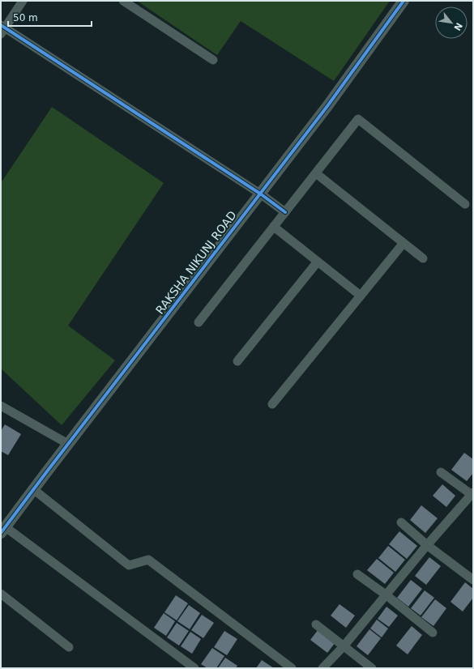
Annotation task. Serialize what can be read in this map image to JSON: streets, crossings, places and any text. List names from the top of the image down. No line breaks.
{"streets":{"street":["RAKSHA NIKUNJ ROAD"]},"scale_bar":"50 m","north":"bottom right"}
